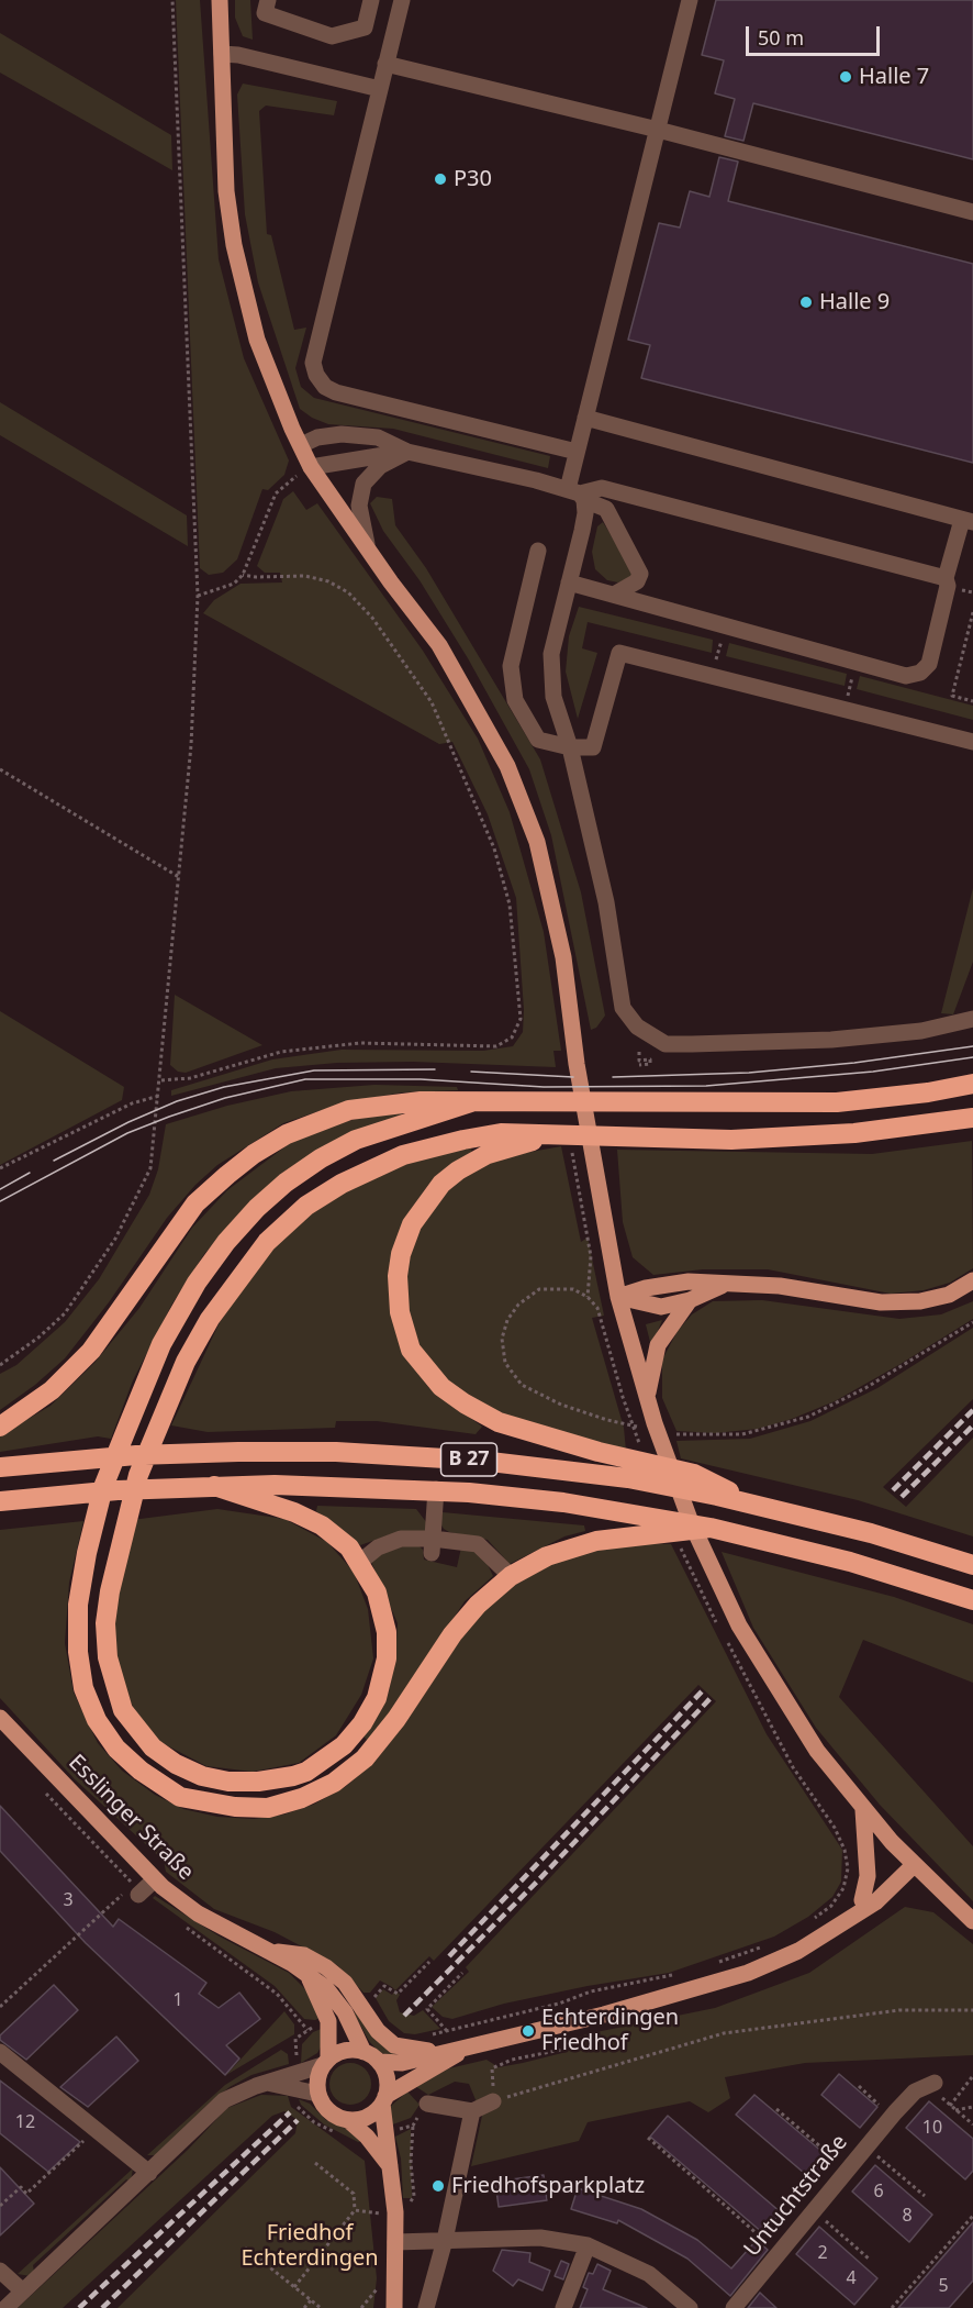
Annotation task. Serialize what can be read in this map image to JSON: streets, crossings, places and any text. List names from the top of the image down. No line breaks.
{"streets":{"highway":["B 27"],"main road":["Esslinger Straße"],"street":["Untuchtstraße"]},"parks":["Friedhof Echterdingen"],"places":["Halle 7","P30","Halle 9","Echterdingen Friedhof","Friedhofsparkplatz"],"house_numbers":["3","1","12","10","6","8","2","4","5"],"scale_bar":"50 m"}
